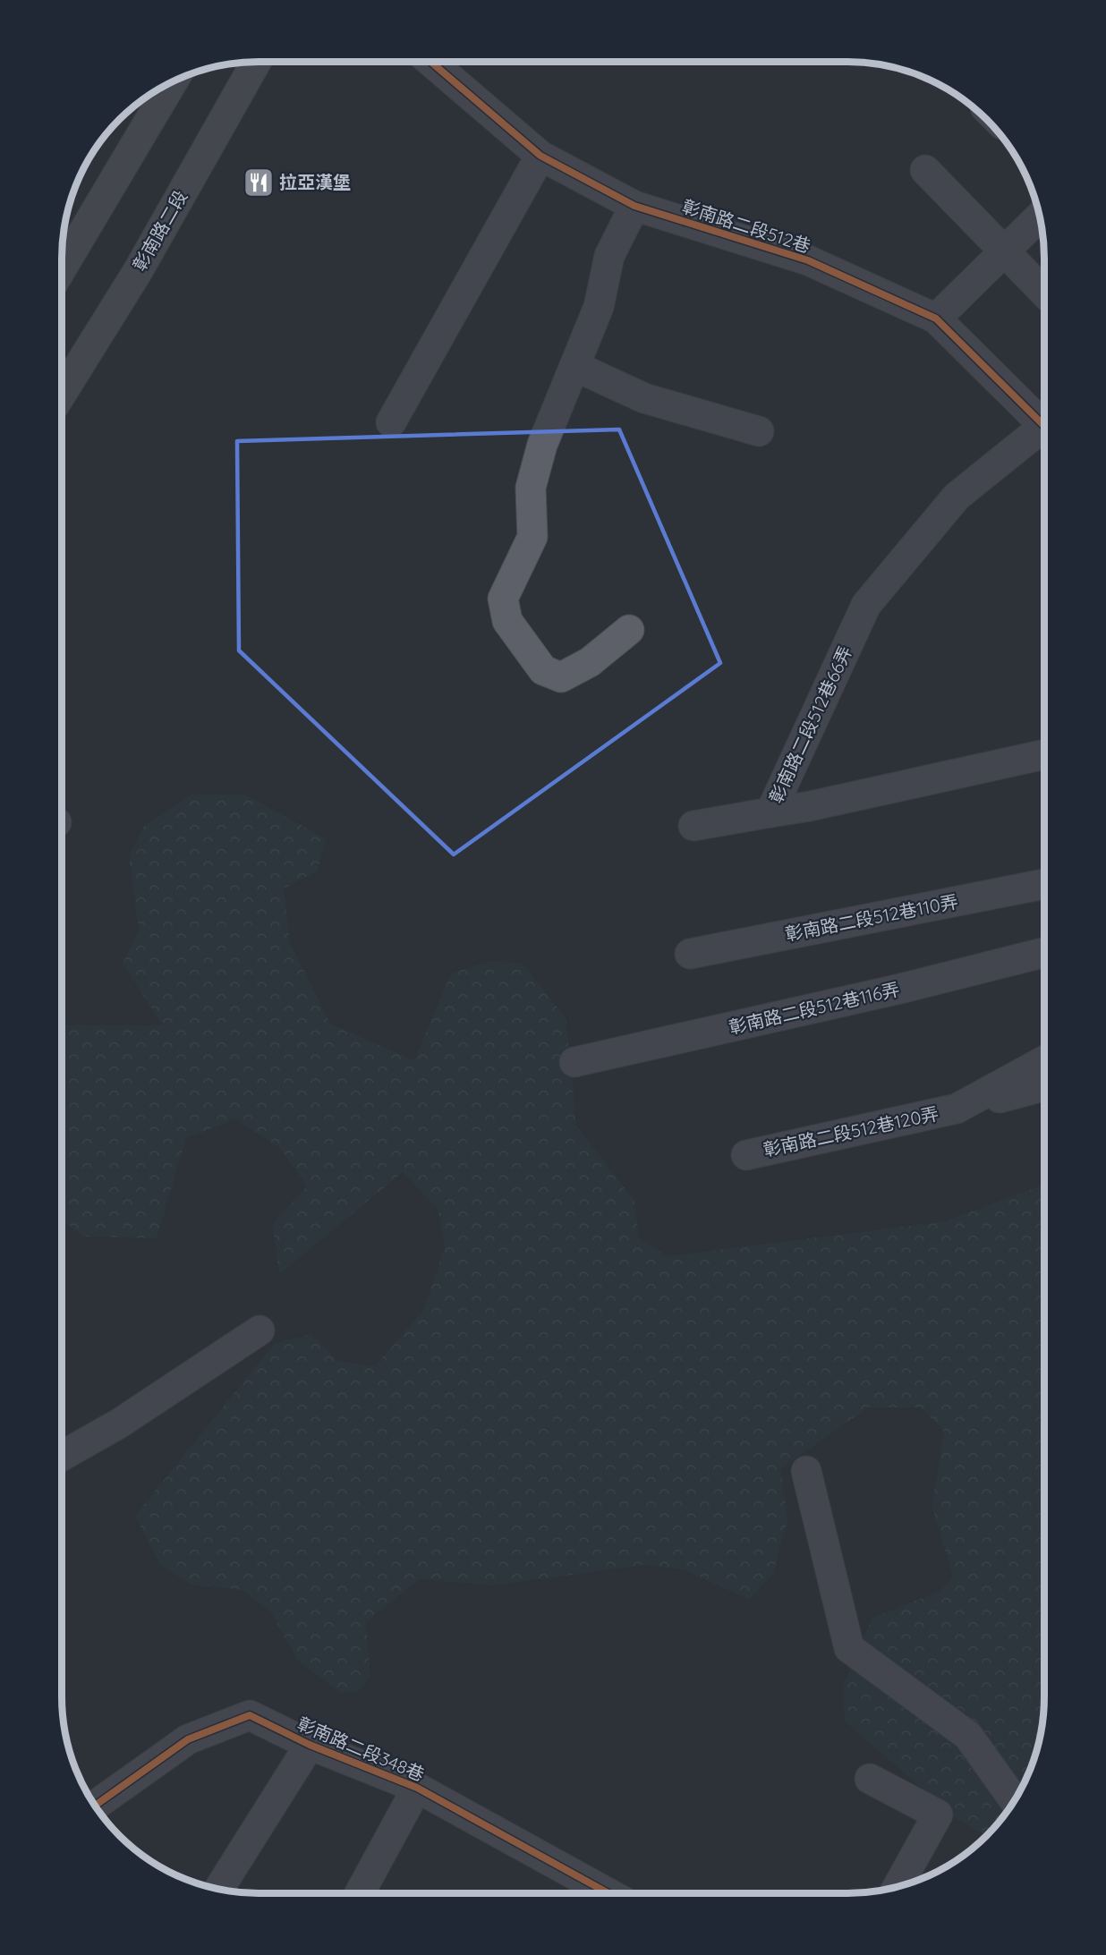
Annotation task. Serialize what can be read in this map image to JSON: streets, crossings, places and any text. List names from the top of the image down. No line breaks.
{"streets":{"main road":["彰南路二段"],"street":["彰南路二段512巷","彰南路二段512巷66弄","彰南路二段512巷110弄","彰南路二段512巷116弄","彰南路二段512巷120弄","彰南路二段348巷"]},"places":{"restaurant":["拉亞漢堡"]}}
